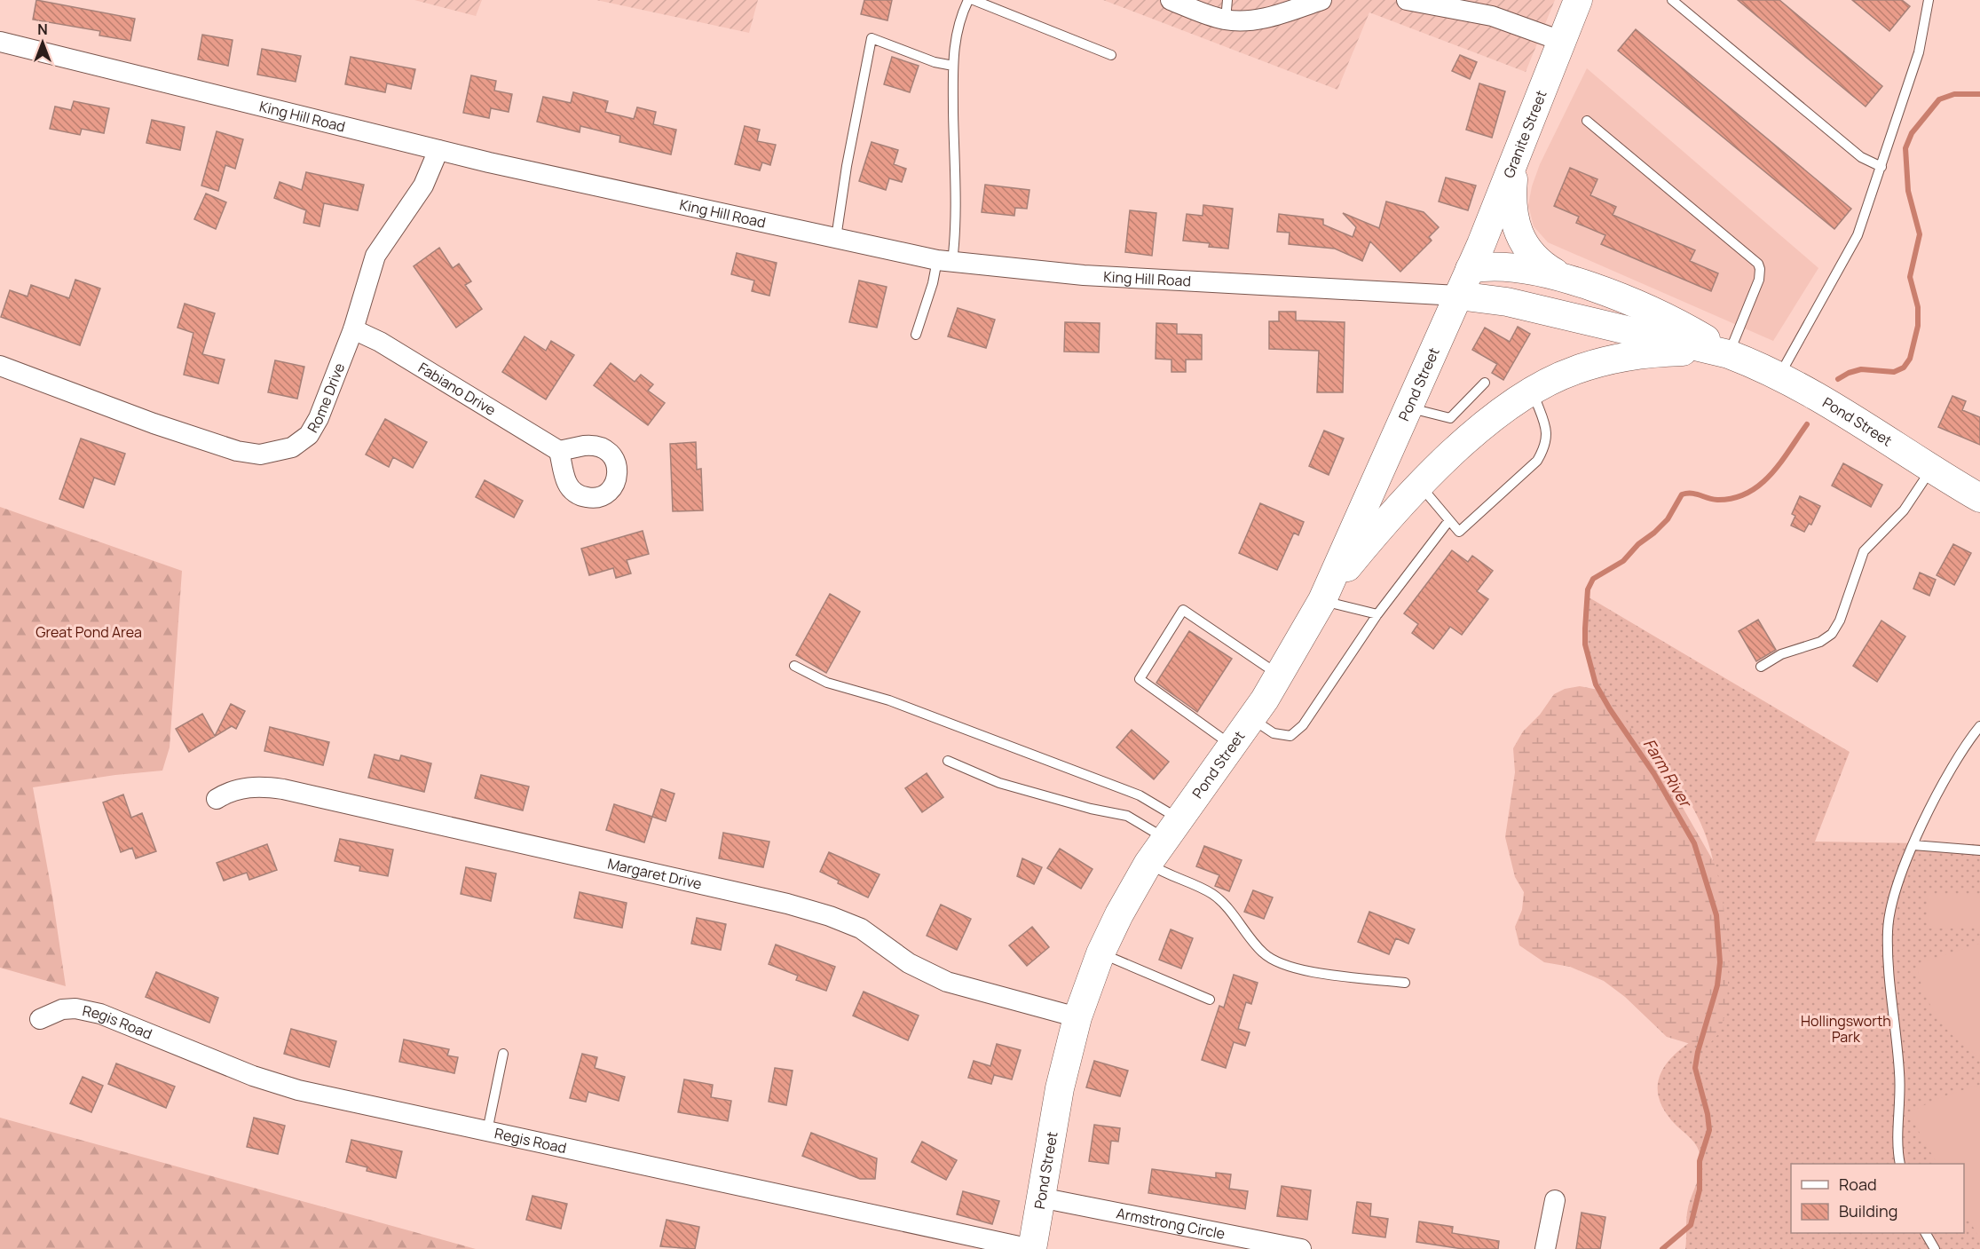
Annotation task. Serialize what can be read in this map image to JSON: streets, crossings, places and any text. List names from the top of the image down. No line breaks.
{"streets":{"main road":["Granite Street","Pond Street"],"street":["King Hill Road","Fabiano Drive","Rome Drive","Margaret Drive","Regis Road","Armstrong Circle"]},"crossings":[["King Hill Road","Pond Street"],["King Hill Road","Rome Drive"],["Granite Street","Pond Street"],["Pond Street","Margaret Drive"],["Pond Street","Regis Road"],["Pond Street","Armstrong Circle"],["Fabiano Drive","Rome Drive"]],"water":["Farm River"],"parks":["Great Pond Area","Hollingsworth Park"],"legend":["Road","Building"],"north":"top"}
